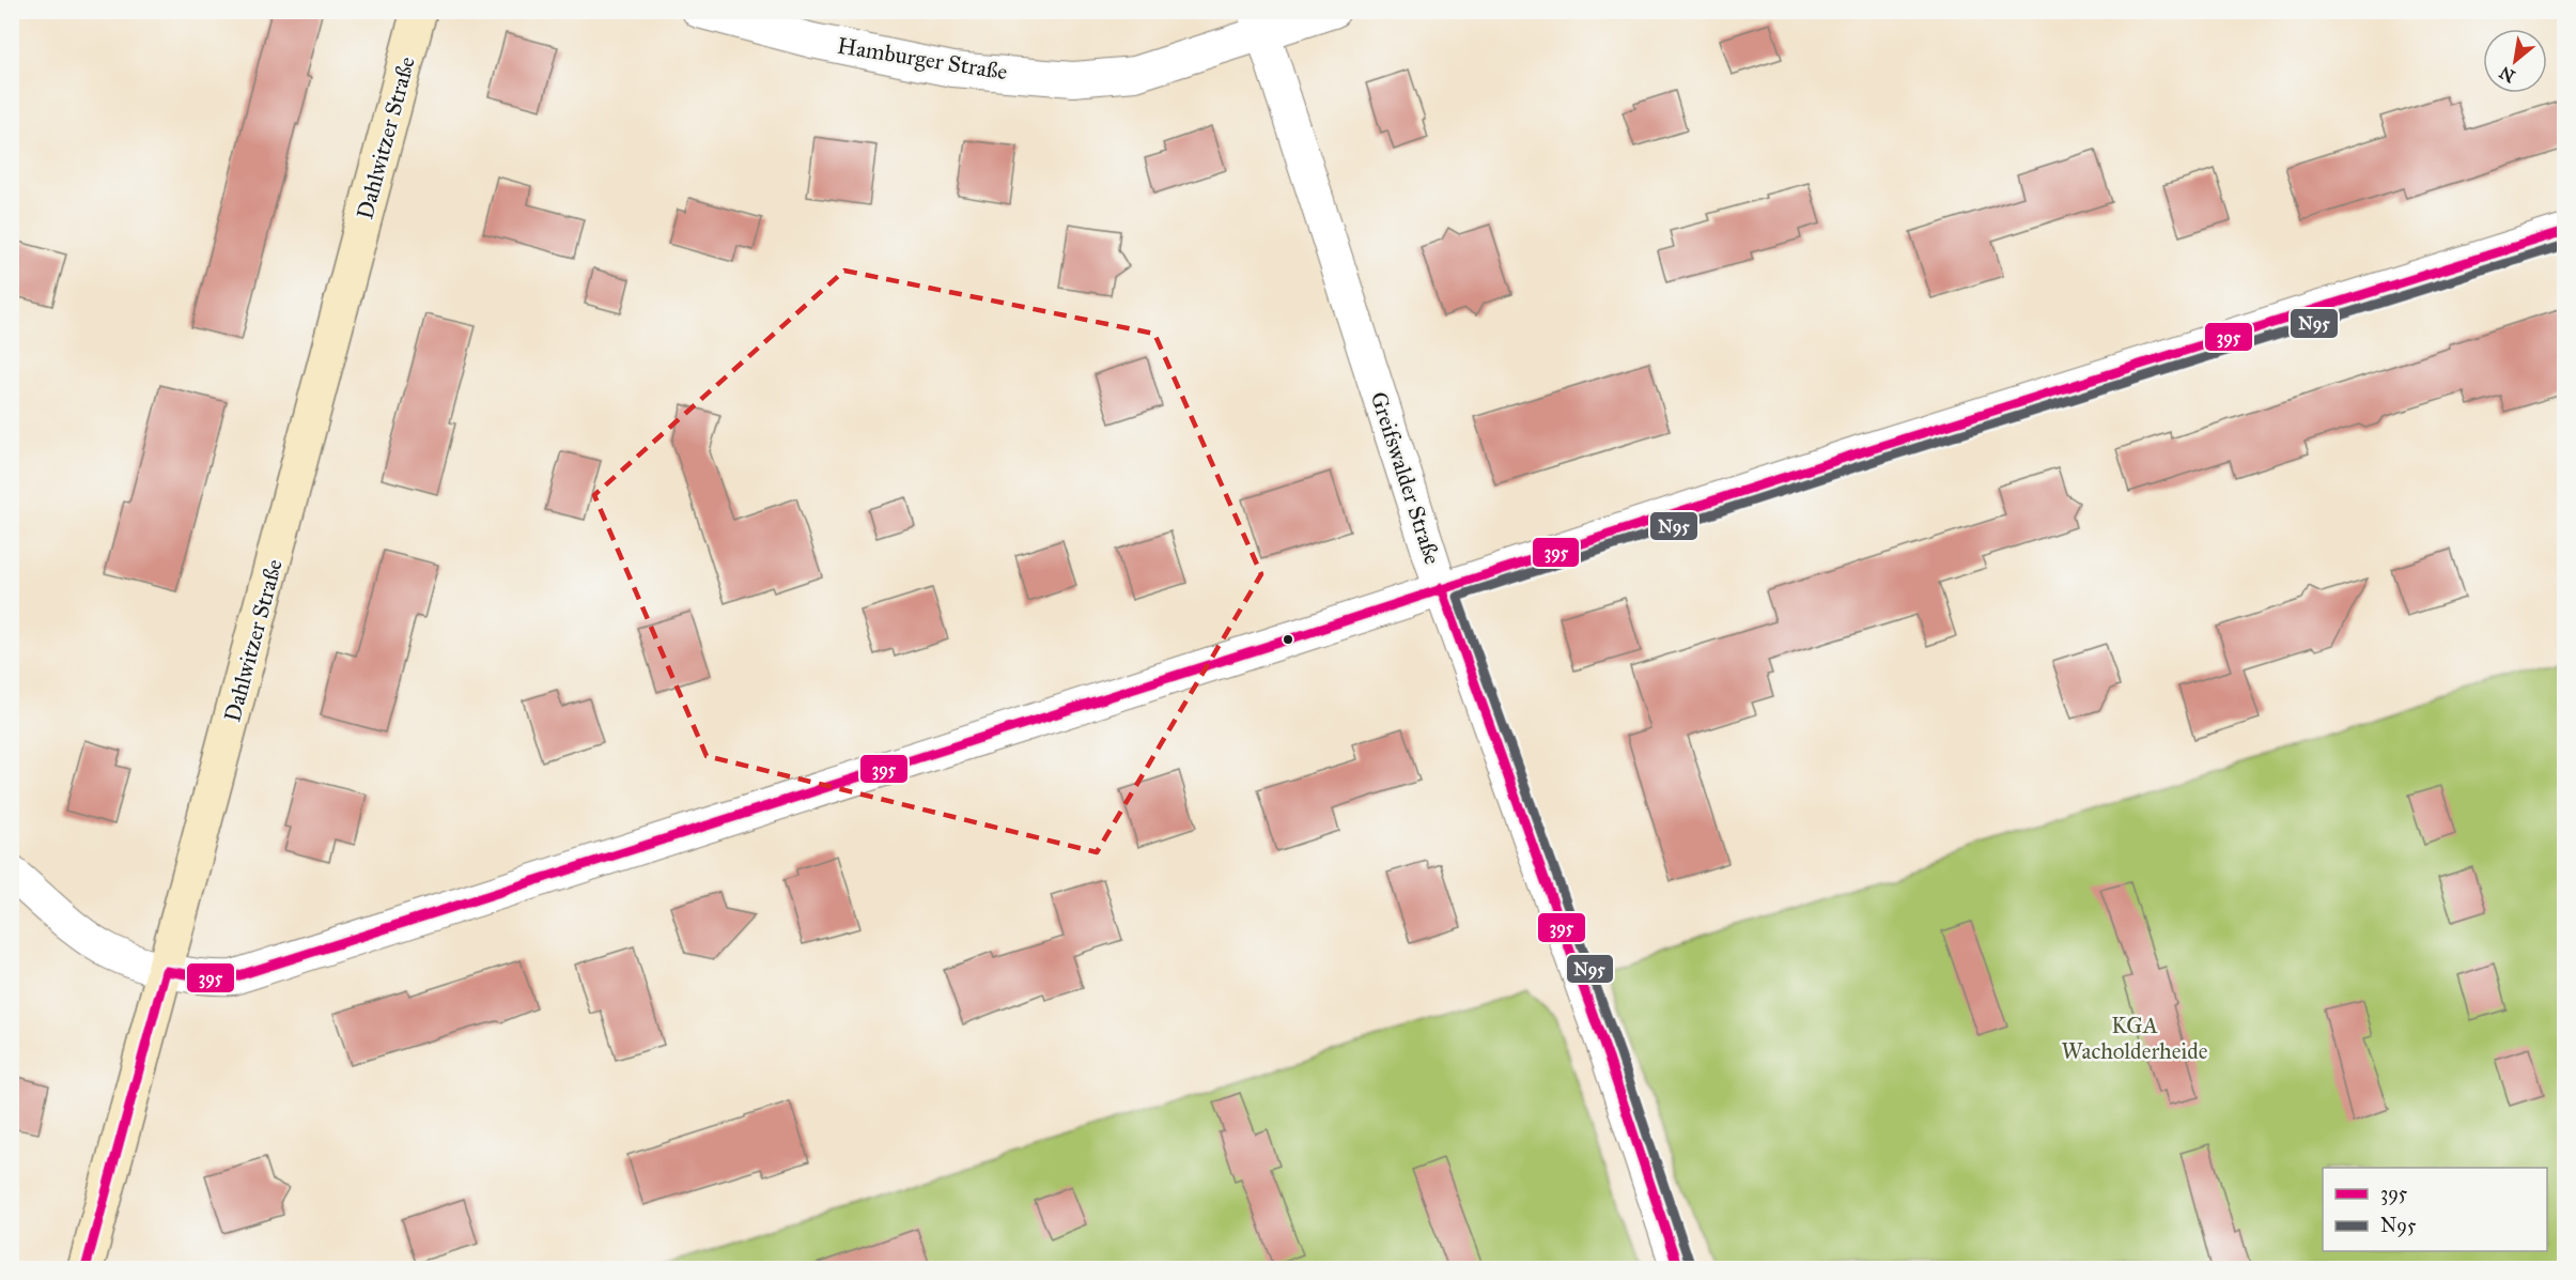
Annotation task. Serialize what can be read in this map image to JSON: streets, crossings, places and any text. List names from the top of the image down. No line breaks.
{"streets":{"main road":["Dahlwitzer Straße"],"street":["Hamburger Straße","Greifswalder Straße"]},"crossings":[["Hamburger Straße","Greifswalder Straße"]],"parks":["KGA Wacholderheide"],"lines":["transit line 395","transit line N95"],"legend":["395","N95"],"north":"bottom left"}
